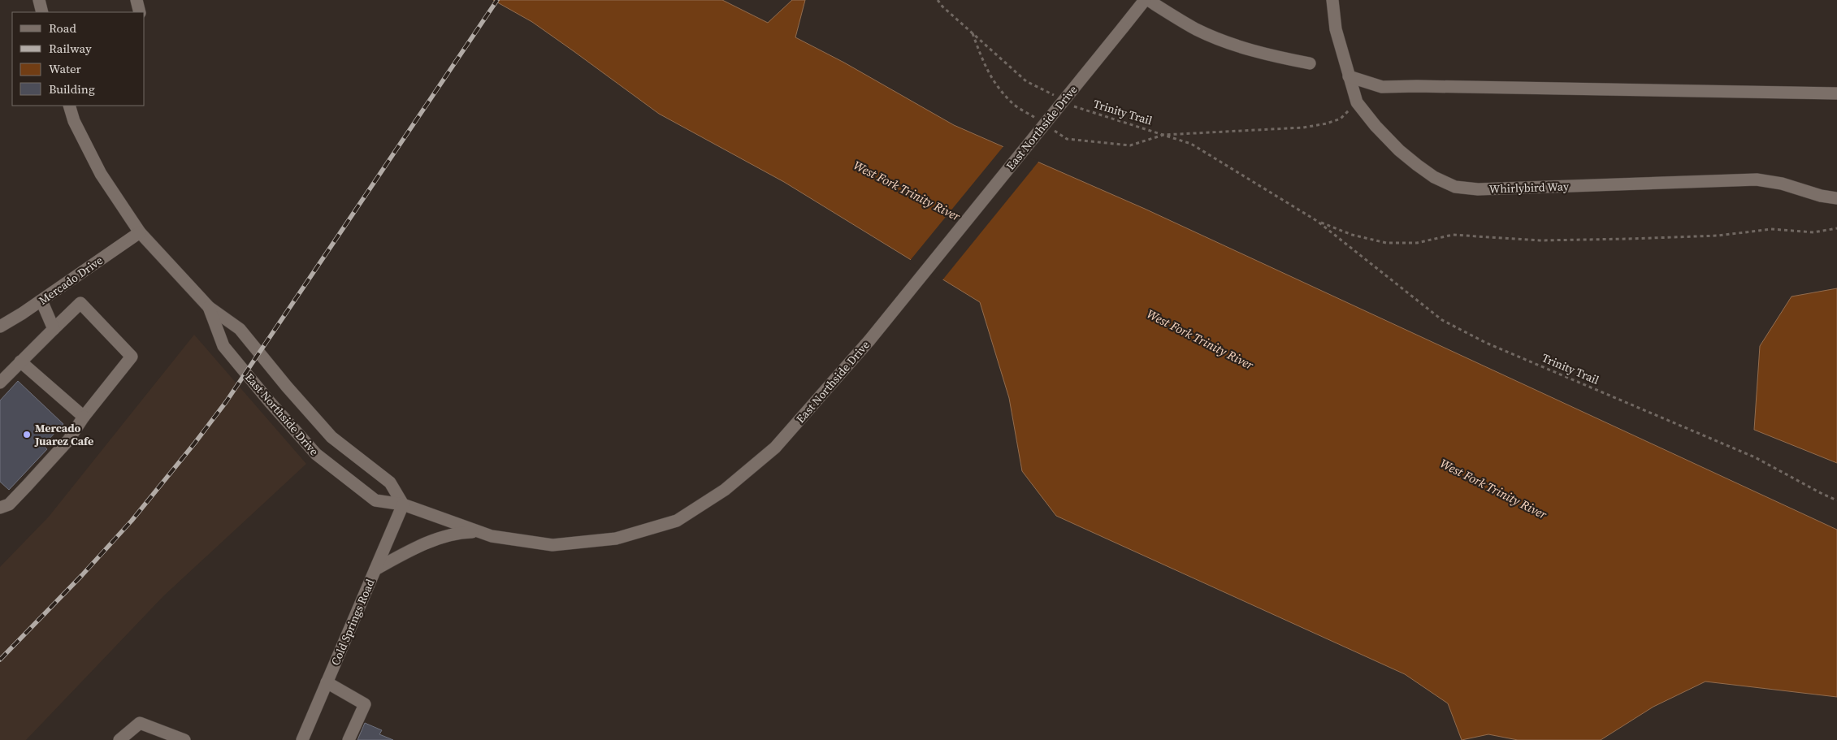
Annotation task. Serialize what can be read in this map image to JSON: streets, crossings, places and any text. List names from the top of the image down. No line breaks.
{"streets":{"street":["East Northside Drive","Whirlybird Way","Mercado Drive","Cold Springs Road"],"path":["Trinity Trail"]},"crossings":[["East Northside Drive","Mercado Drive"],["East Northside Drive","Cold Springs Road"]],"water":["West Fork Trinity River"],"places":["Mercado Juarez Cafe"],"legend":["Road","Railway","Water","Building"]}
